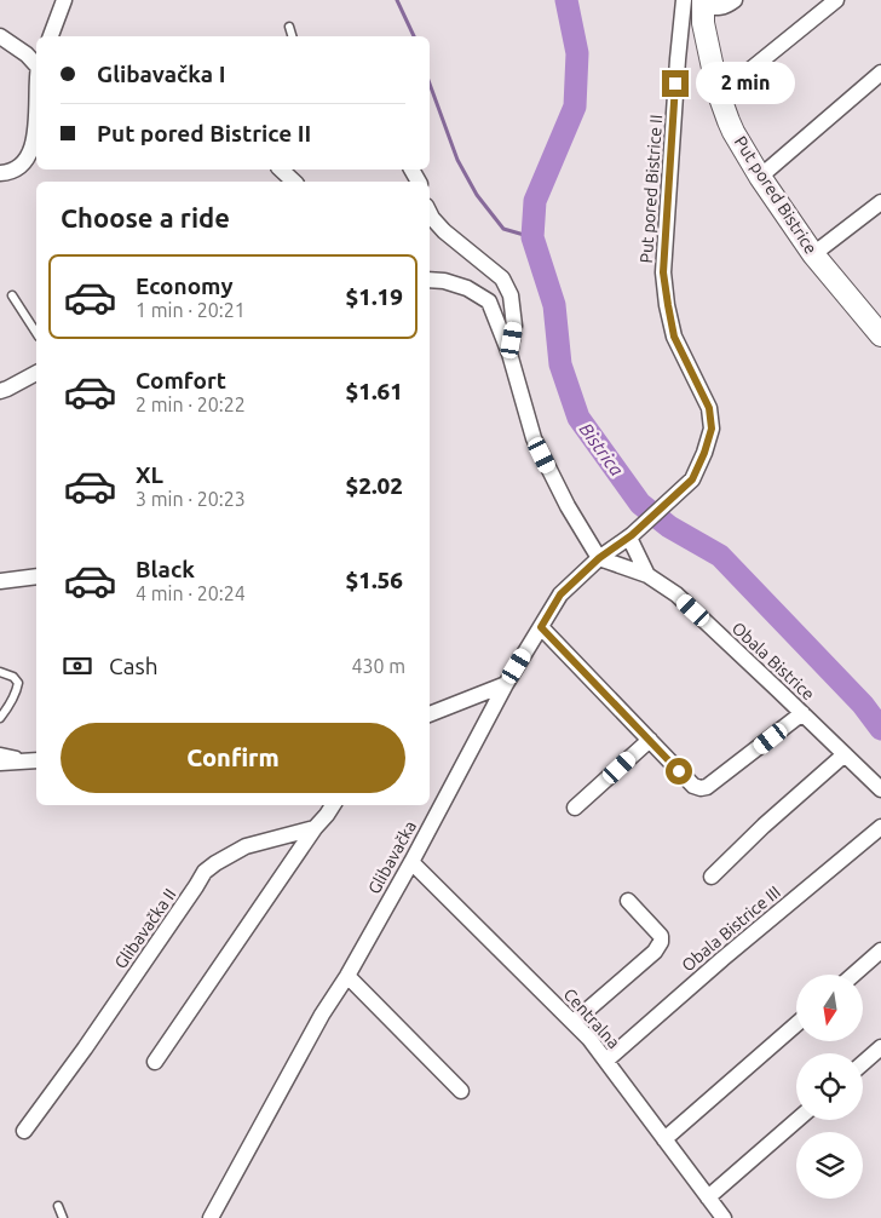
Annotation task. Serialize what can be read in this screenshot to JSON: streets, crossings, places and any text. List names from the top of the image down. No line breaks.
{"streets":{"street":["Put pored Bistrice II","Put pored Bistrice","Obala Bistrice","Glibavačka","Glibavačka II","Obala Bistrice III","Centralna"]},"crossings":[["Put pored Bistrice II","Put pored Bistrice"],["Put pored Bistrice II","Glibavačka"],["Obala Bistrice","Glibavačka"],["Glibavačka","Centralna"],["Obala Bistrice III","Centralna"]],"water":["Bistrica"],"north":"bottom","page":{"banner":["Glibavačka I","Put pored Bistrice II"],"bubble":"2 min","heading":"Choose a ride","list":[{"name":"Economy","note":"1 min · 20:21","value":"$1.19"},{"name":"Comfort","note":"2 min · 20:22","value":"$1.61"},{"name":"XL","note":"3 min · 20:23","value":"$2.02"},{"name":"Black","note":"4 min · 20:24","value":"$1.56"}],"pay":["Cash","430 m"],"buttons":"Confirm"}}
